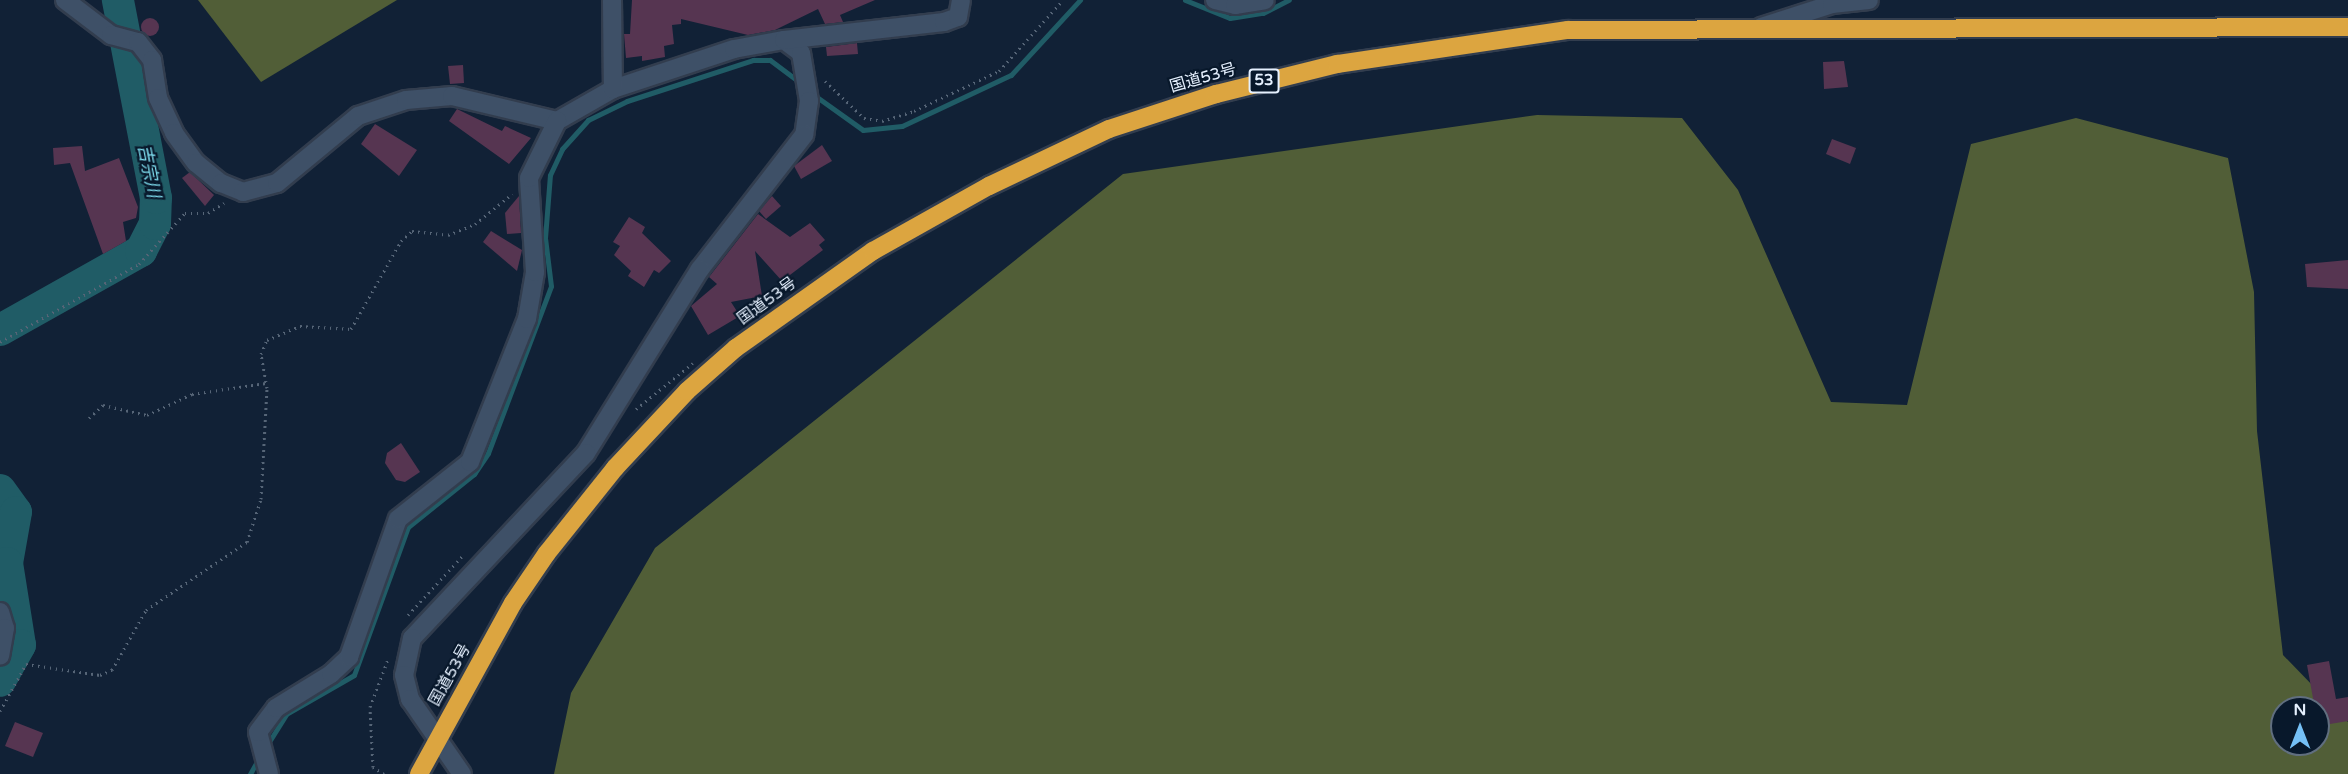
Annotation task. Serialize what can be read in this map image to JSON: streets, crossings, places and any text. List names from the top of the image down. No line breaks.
{"streets":{"highway":["国道53号","53"]},"water":["吉宗川"],"north":"top"}
